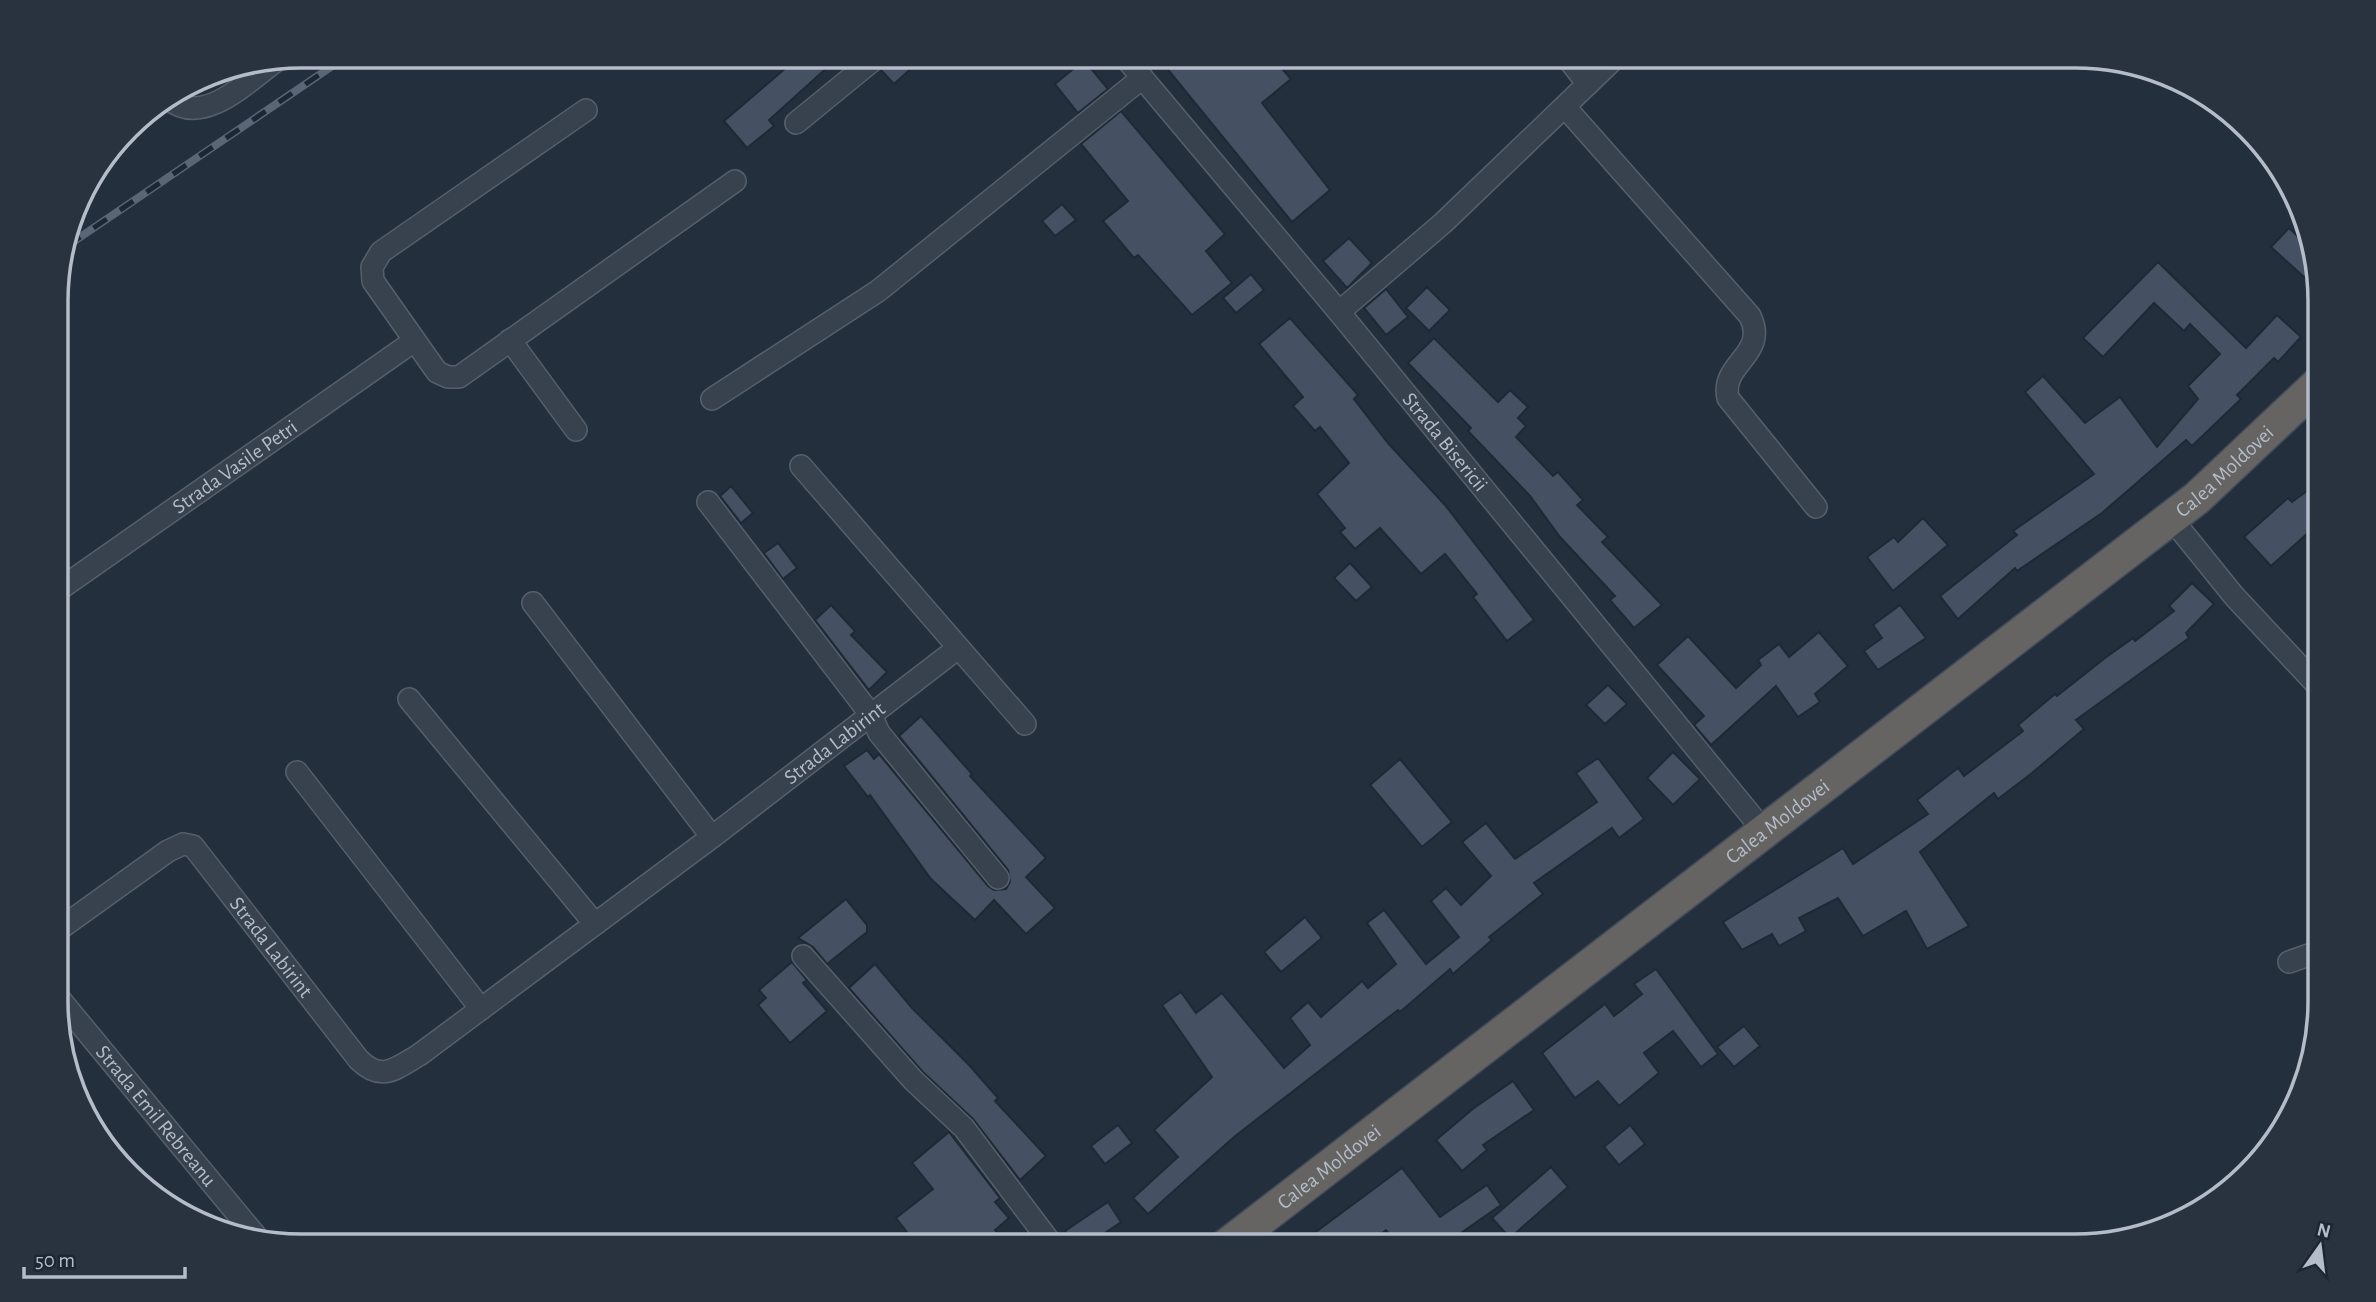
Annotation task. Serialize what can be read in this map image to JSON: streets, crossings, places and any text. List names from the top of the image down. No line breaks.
{"streets":{"highway":["Calea Moldovei"],"street":["Strada Bisericii","Strada Vasile Petri","Strada Labirint","Strada Emil Rebreanu"]},"crossings":[["Strada Bisericii","Calea Moldovei"]],"scale_bar":"50 m","north":"top"}
